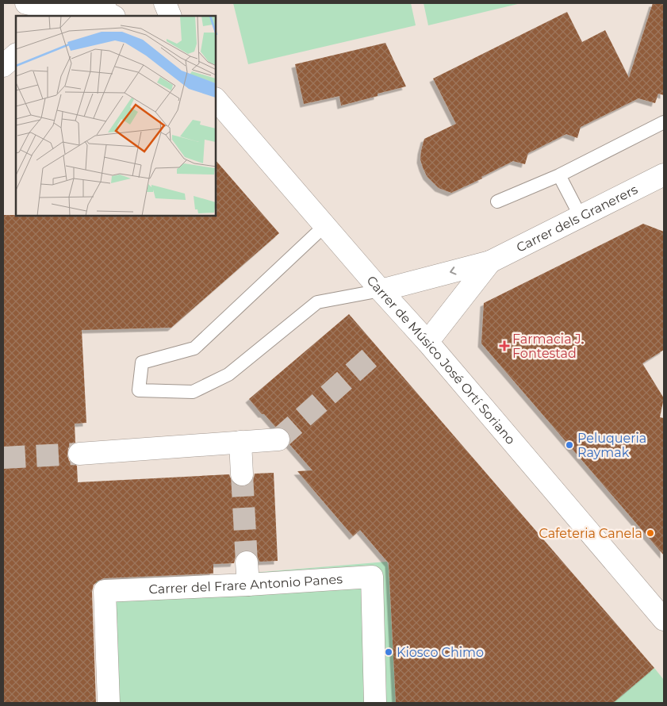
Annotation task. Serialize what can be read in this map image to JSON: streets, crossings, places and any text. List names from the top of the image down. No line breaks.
{"streets":{"street":["Carrer dels Granerers","Carrer de Músico José Ortí Soriano","Carrer del Frare Antonio Panes"]},"crossings":[["Carrer dels Granerers","Carrer de Músico José Ortí Soriano"]],"places":{"health":["Farmacia J. Fontestad"],"other":["Peluqueria Raymak","Cafeteria Canela","Kiosco Chimo"]}}
